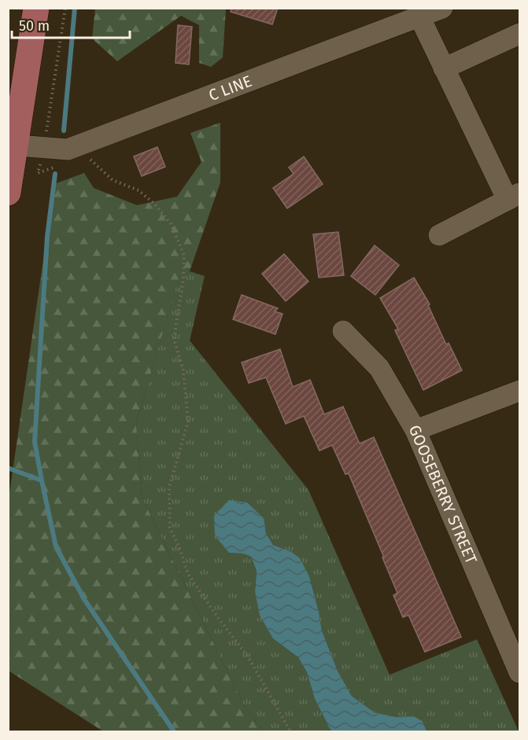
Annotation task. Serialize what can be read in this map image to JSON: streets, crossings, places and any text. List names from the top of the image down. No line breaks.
{"streets":{"street":["C LINE","GOOSEBERRY STREET"]},"scale_bar":"50 m"}
